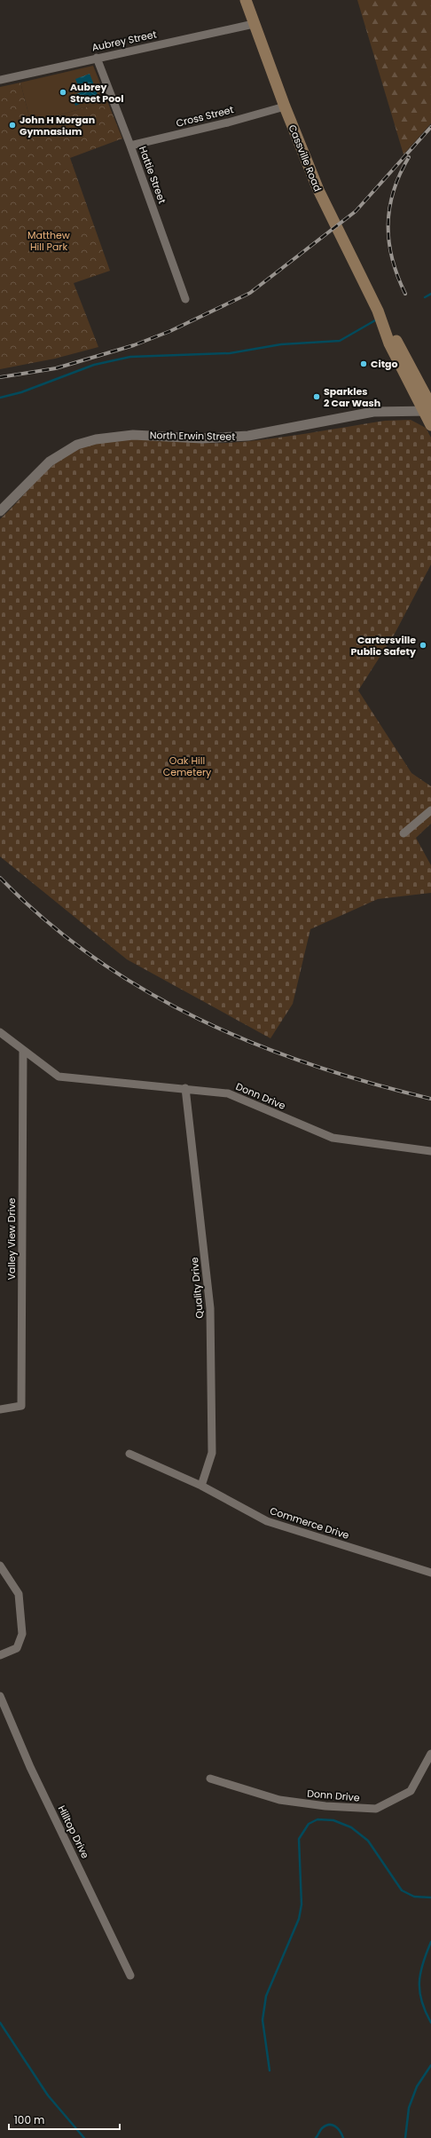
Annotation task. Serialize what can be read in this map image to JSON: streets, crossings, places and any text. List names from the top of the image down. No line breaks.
{"streets":{"main road":["Cassville Road"],"street":["Aubrey Street","Cross Street","Hattie Street","North Erwin Street","Donn Drive","Valley View Drive","Quality Drive","Commerce Drive","Hilltop Drive"]},"crossings":[["Aubrey Street","Cassville Road"],["Aubrey Street","Hattie Street"],["Cross Street","Cassville Road"],["Cross Street","Hattie Street"],["Cassville Road","North Erwin Street"],["Donn Drive","Valley View Drive"],["Donn Drive","Quality Drive"],["Quality Drive","Commerce Drive"]],"parks":["Matthew Hill Park","Oak Hill Cemetery"],"places":["Aubrey Street Pool","John H Morgan Gymnasium","Citgo","Sparkles 2 Car Wash","Cartersville Public Safety"],"scale_bar":"100 m"}
